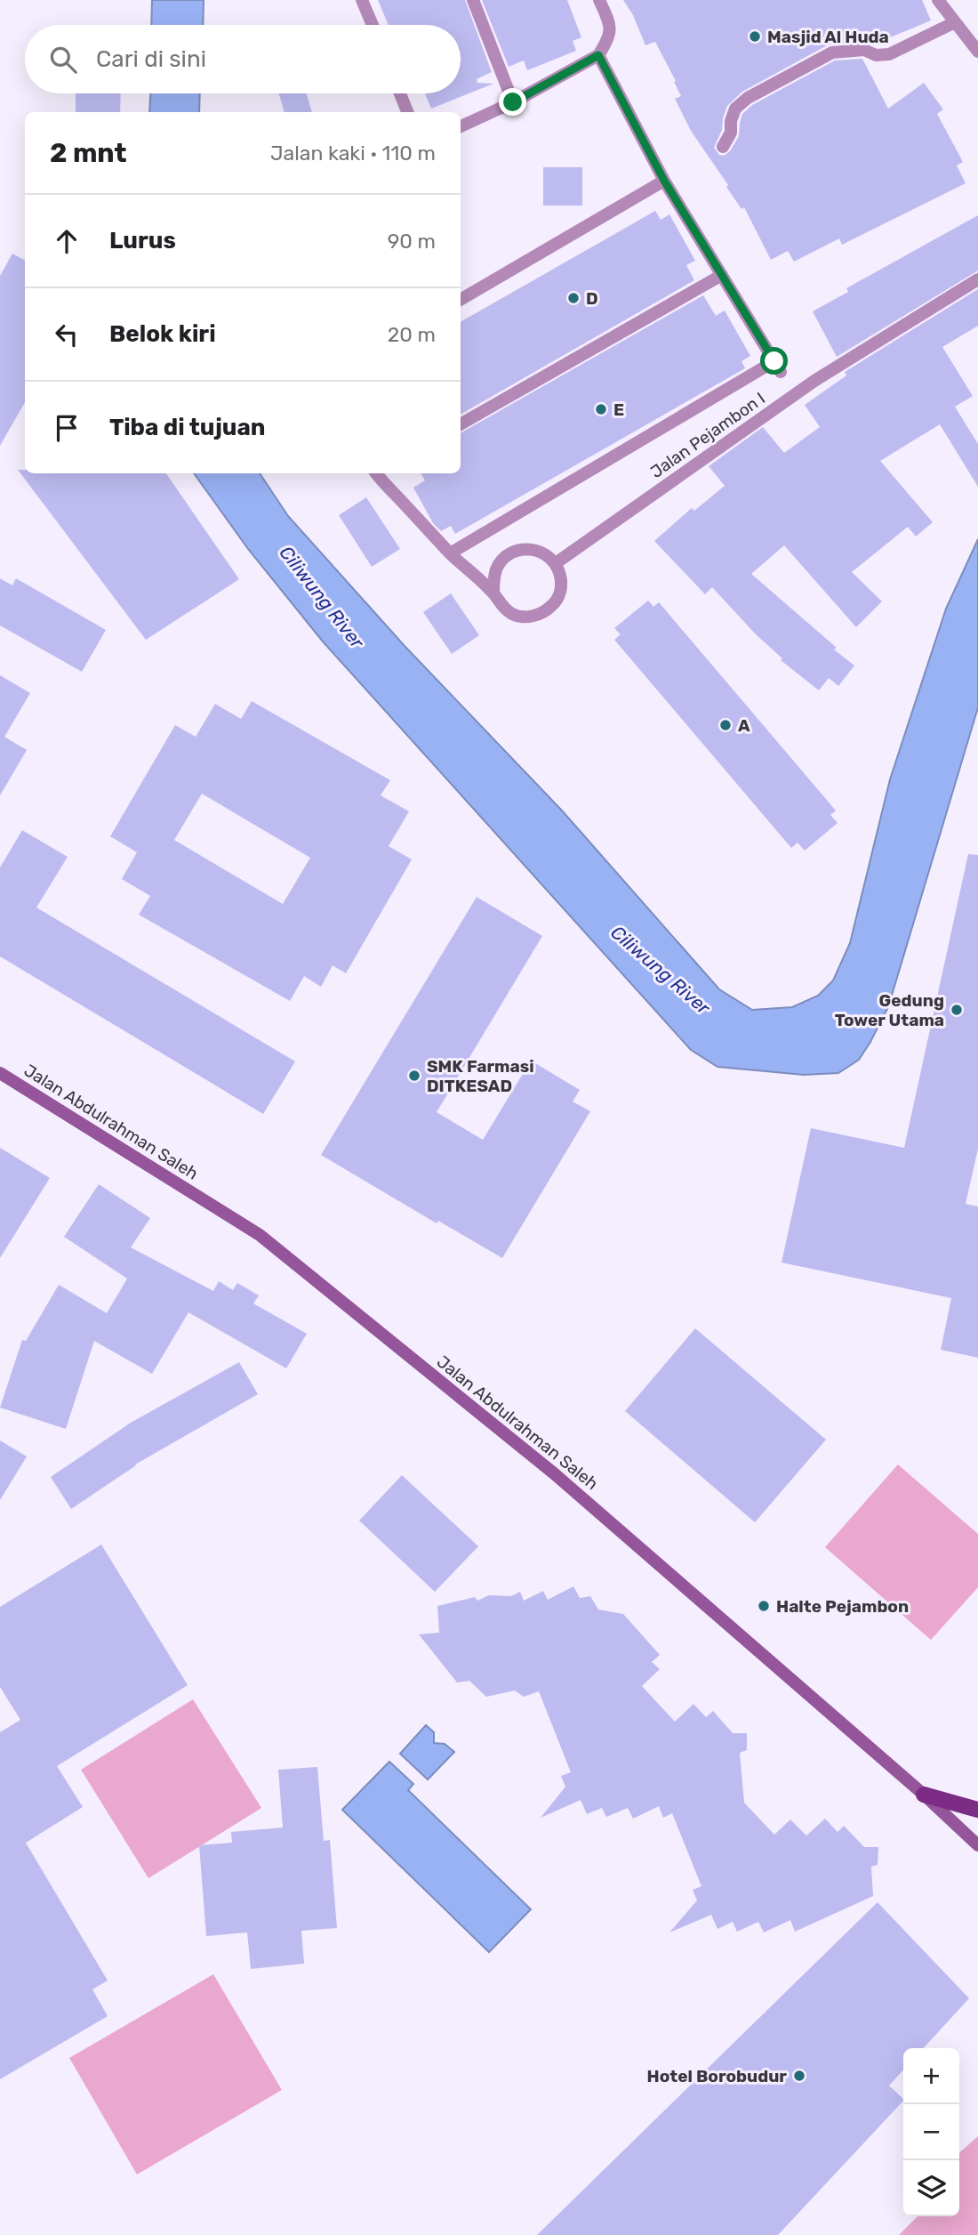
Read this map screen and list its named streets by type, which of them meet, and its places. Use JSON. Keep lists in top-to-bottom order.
{
  "streets": {
    "street": ["Jalan Pejambon I", "Jalan Abdulrahman Saleh"]
  },
  "water": ["Ciliwung River"],
  "places": [
    "Masjid Al Huda",
    "D",
    "E",
    "A",
    "Gedung Tower Utama",
    "SMK Farmasi DITKESAD",
    "Halte Pejambon",
    "Hotel Borobudur"
  ],
  "page": {
    "search": "Cari di sini",
    "heading": ["2 mnt", "Jalan kaki · 110 m"],
    "list": [
      ["Lurus", "90 m"],
      ["Belok kiri", "20 m"],
      "Tiba di tujuan"
    ],
    "map_buttons": ["+", "−"]
  }
}
